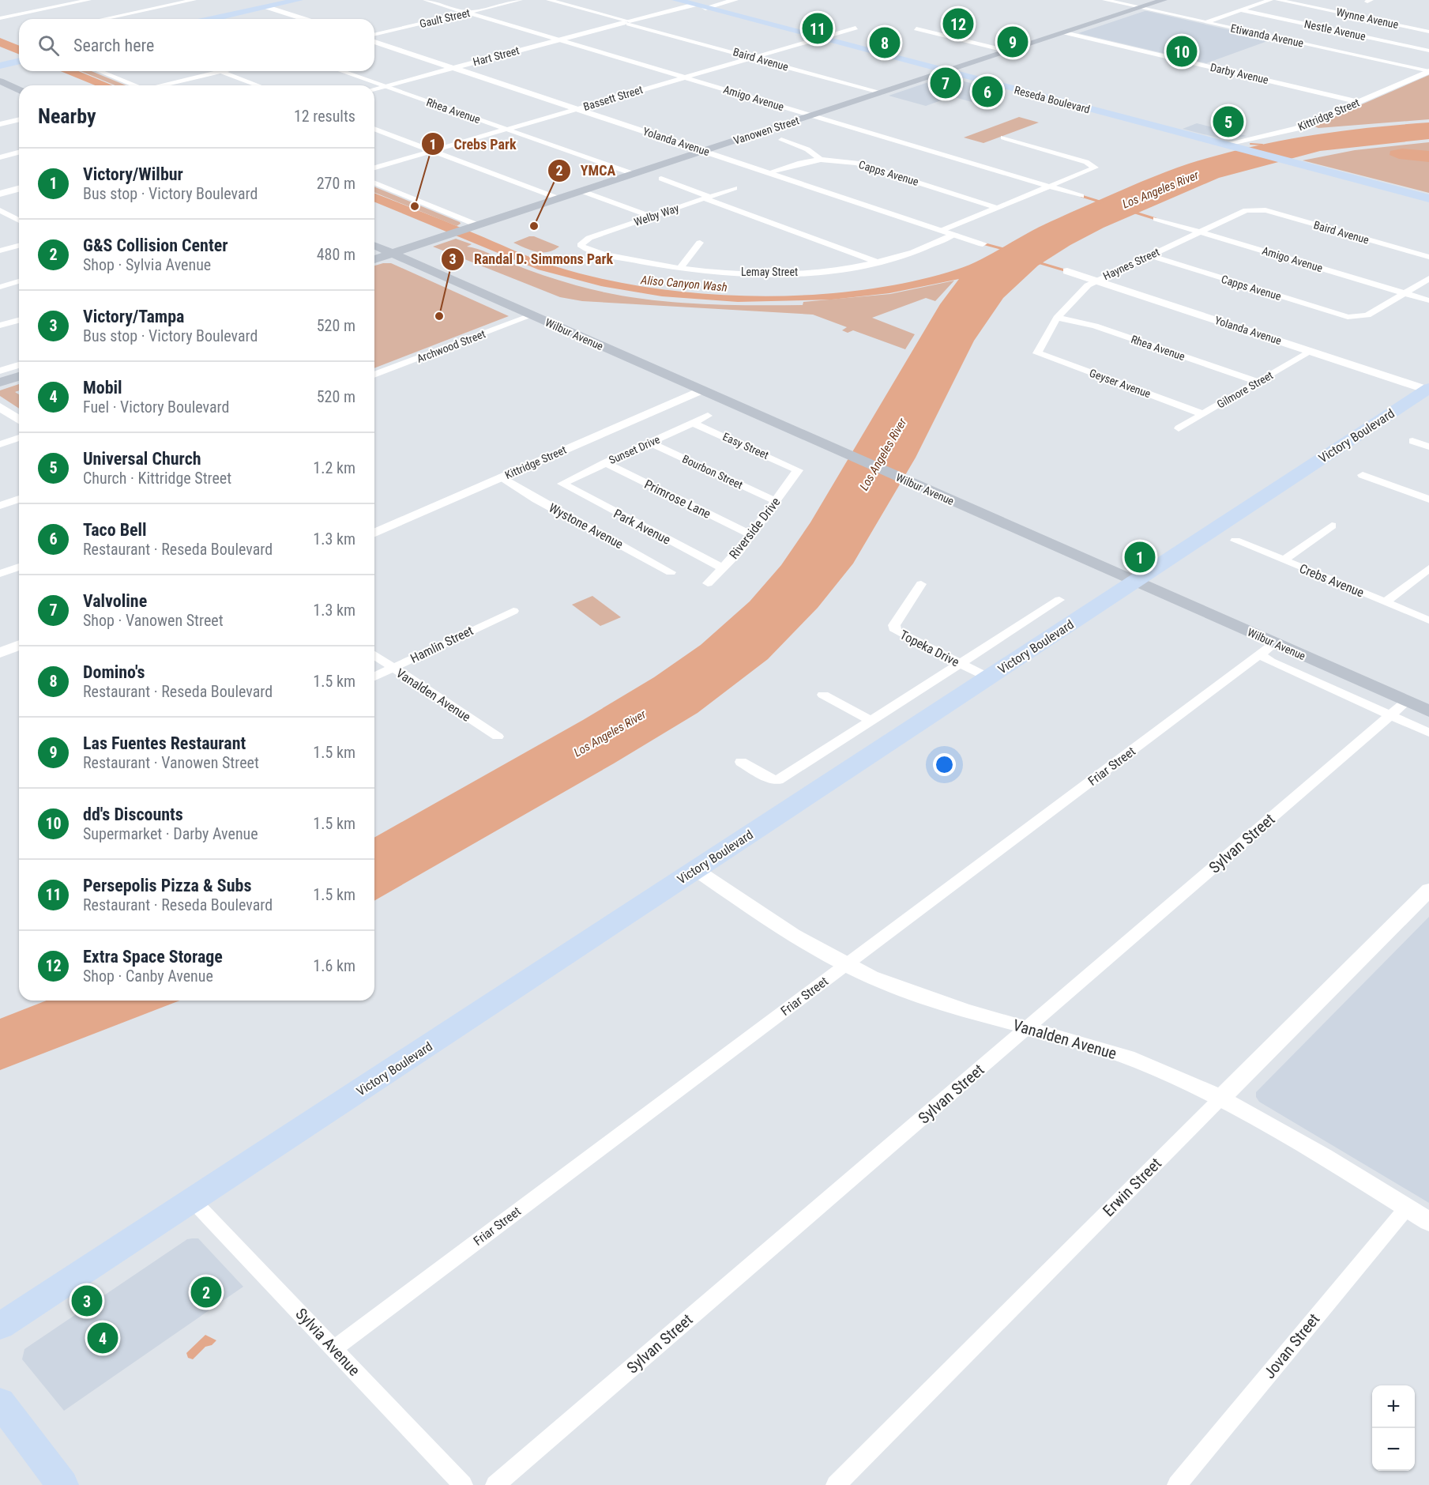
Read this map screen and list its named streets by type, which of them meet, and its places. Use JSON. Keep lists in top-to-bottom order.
{
  "streets": {
    "main road": [
      "Reseda Boulevard",
      "Vanowen Street",
      "Wilbur Avenue",
      "Victory Boulevard"
    ],
    "street": [
      "Gault Street",
      "Wynne Avenue",
      "Nestle Avenue",
      "Etiwanda Avenue",
      "Hart Street",
      "Baird Avenue",
      "Darby Avenue",
      "Bassett Street",
      "Amigo Avenue",
      "Rhea Avenue",
      "Kittridge Street",
      "Yolanda Avenue",
      "Capps Avenue",
      "Welby Way",
      "Haynes Street",
      "Lemay Street",
      "Archwood Street",
      "Geyser Avenue",
      "Gilmore Street",
      "Easy Street",
      "Sunset Drive",
      "Bourbon Street",
      "Primrose Lane",
      "Wystone Avenue",
      "Park Avenue",
      "Riverside Drive",
      "Crebs Avenue",
      "Hamlin Street",
      "Topeka Drive",
      "Vanalden Avenue",
      "Friar Street",
      "Sylvan Street",
      "Erwin Street",
      "Sylvia Avenue",
      "Jovan Street"
    ]
  },
  "crossings": [
    ["Gault Street", "Amigo Avenue"],
    ["Etiwanda Avenue", "Kittridge Street"],
    ["Etiwanda Avenue", "Vanowen Street"],
    ["Hart Street", "Baird Avenue"],
    ["Hart Street", "Amigo Avenue"],
    ["Hart Street", "Reseda Boulevard"],
    ["Hart Street", "Rhea Avenue"],
    ["Hart Street", "Yolanda Avenue"],
    ["Baird Avenue", "Bassett Street"],
    ["Baird Avenue", "Vanowen Street"],
    ["Baird Avenue", "Haynes Street"],
    ["Darby Avenue", "Kittridge Street"],
    ["Darby Avenue", "Vanowen Street"],
    ["Bassett Street", "Amigo Avenue"],
    ["Bassett Street", "Reseda Boulevard"],
    ["Bassett Street", "Rhea Avenue"],
    ["Bassett Street", "Yolanda Avenue"],
    ["Amigo Avenue", "Vanowen Street"],
    ["Amigo Avenue", "Capps Avenue"],
    ["Amigo Avenue", "Haynes Street"],
    ["Reseda Boulevard", "Kittridge Street"],
    ["Reseda Boulevard", "Vanowen Street"],
    ["Rhea Avenue", "Vanowen Street"],
    ["Rhea Avenue", "Haynes Street"],
    ["Rhea Avenue", "Gilmore Street"],
    ["Kittridge Street", "Wilbur Avenue"],
    ["Kittridge Street", "Wystone Avenue"],
    ["Vanowen Street", "Yolanda Avenue"],
    ["Vanowen Street", "Wilbur Avenue"],
    ["Yolanda Avenue", "Haynes Street"],
    ["Yolanda Avenue", "Lemay Street"],
    ["Yolanda Avenue", "Gilmore Street"],
    ["Yolanda Avenue", "Victory Boulevard"],
    ["Capps Avenue", "Haynes Street"],
    ["Welby Way", "Lemay Street"],
    ["Haynes Street", "Geyser Avenue"],
    ["Wilbur Avenue", "Archwood Street"],
    ["Wilbur Avenue", "Victory Boulevard"],
    ["Wilbur Avenue", "Friar Street"],
    ["Wilbur Avenue", "Sylvan Street"],
    ["Geyser Avenue", "Gilmore Street"],
    ["Victory Boulevard", "Topeka Drive"],
    ["Victory Boulevard", "Vanalden Avenue"],
    ["Victory Boulevard", "Sylvia Avenue"],
    ["Easy Street", "Sunset Drive"],
    ["Easy Street", "Riverside Drive"],
    ["Sunset Drive", "Bourbon Street"],
    ["Sunset Drive", "Primrose Lane"],
    ["Sunset Drive", "Park Avenue"],
    ["Bourbon Street", "Riverside Drive"],
    ["Primrose Lane", "Riverside Drive"],
    ["Park Avenue", "Riverside Drive"],
    ["Hamlin Street", "Vanalden Avenue"],
    ["Vanalden Avenue", "Friar Street"],
    ["Vanalden Avenue", "Sylvan Street"],
    ["Vanalden Avenue", "Erwin Street"],
    ["Vanalden Avenue", "Jovan Street"],
    ["Friar Street", "Sylvia Avenue"]
  ],
  "water": ["Los Angeles River", "Aliso Canyon Wash"],
  "places": ["Crebs Park", "YMCA", "Randal D. Simmons Park"],
  "page": {
    "pins": [
      "12",
      "11",
      "9",
      "8",
      "10",
      "7",
      "6",
      "5",
      "1",
      "2",
      "3",
      "4"
    ],
    "search": "Search here",
    "heading": ["Nearby", "12 results"],
    "list": [
      {
        "mark": "1",
        "name": "Victory/Wilbur",
        "note": "Bus stop · Victory Boulevard",
        "value": "270 m"
      },
      {
        "mark": "2",
        "name": "G&S Collision Center",
        "note": "Shop · Sylvia Avenue",
        "value": "480 m"
      },
      {
        "mark": "3",
        "name": "Victory/Tampa",
        "note": "Bus stop · Victory Boulevard",
        "value": "520 m"
      },
      {
        "mark": "4",
        "name": "Mobil",
        "note": "Fuel · Victory Boulevard",
        "value": "520 m"
      },
      {
        "mark": "5",
        "name": "Universal Church",
        "note": "Church · Kittridge Street",
        "value": "1.2 km"
      },
      {
        "mark": "6",
        "name": "Taco Bell",
        "note": "Restaurant · Reseda Boulevard",
        "value": "1.3 km"
      },
      {
        "mark": "7",
        "name": "Valvoline",
        "note": "Shop · Vanowen Street",
        "value": "1.3 km"
      },
      {
        "mark": "8",
        "name": "Domino's",
        "note": "Restaurant · Reseda Boulevard",
        "value": "1.5 km"
      },
      {
        "mark": "9",
        "name": "Las Fuentes Restaurant",
        "note": "Restaurant · Vanowen Street",
        "value": "1.5 km"
      },
      {
        "mark": "10",
        "name": "dd's Discounts",
        "note": "Supermarket · Darby Avenue",
        "value": "1.5 km"
      },
      {
        "mark": "11",
        "name": "Persepolis Pizza & Subs",
        "note": "Restaurant · Reseda Boulevard",
        "value": "1.5 km"
      },
      {
        "mark": "12",
        "name": "Extra Space Storage",
        "note": "Shop · Canby Avenue",
        "value": "1.6 km"
      }
    ],
    "map_buttons": ["+", "−"]
  }
}
